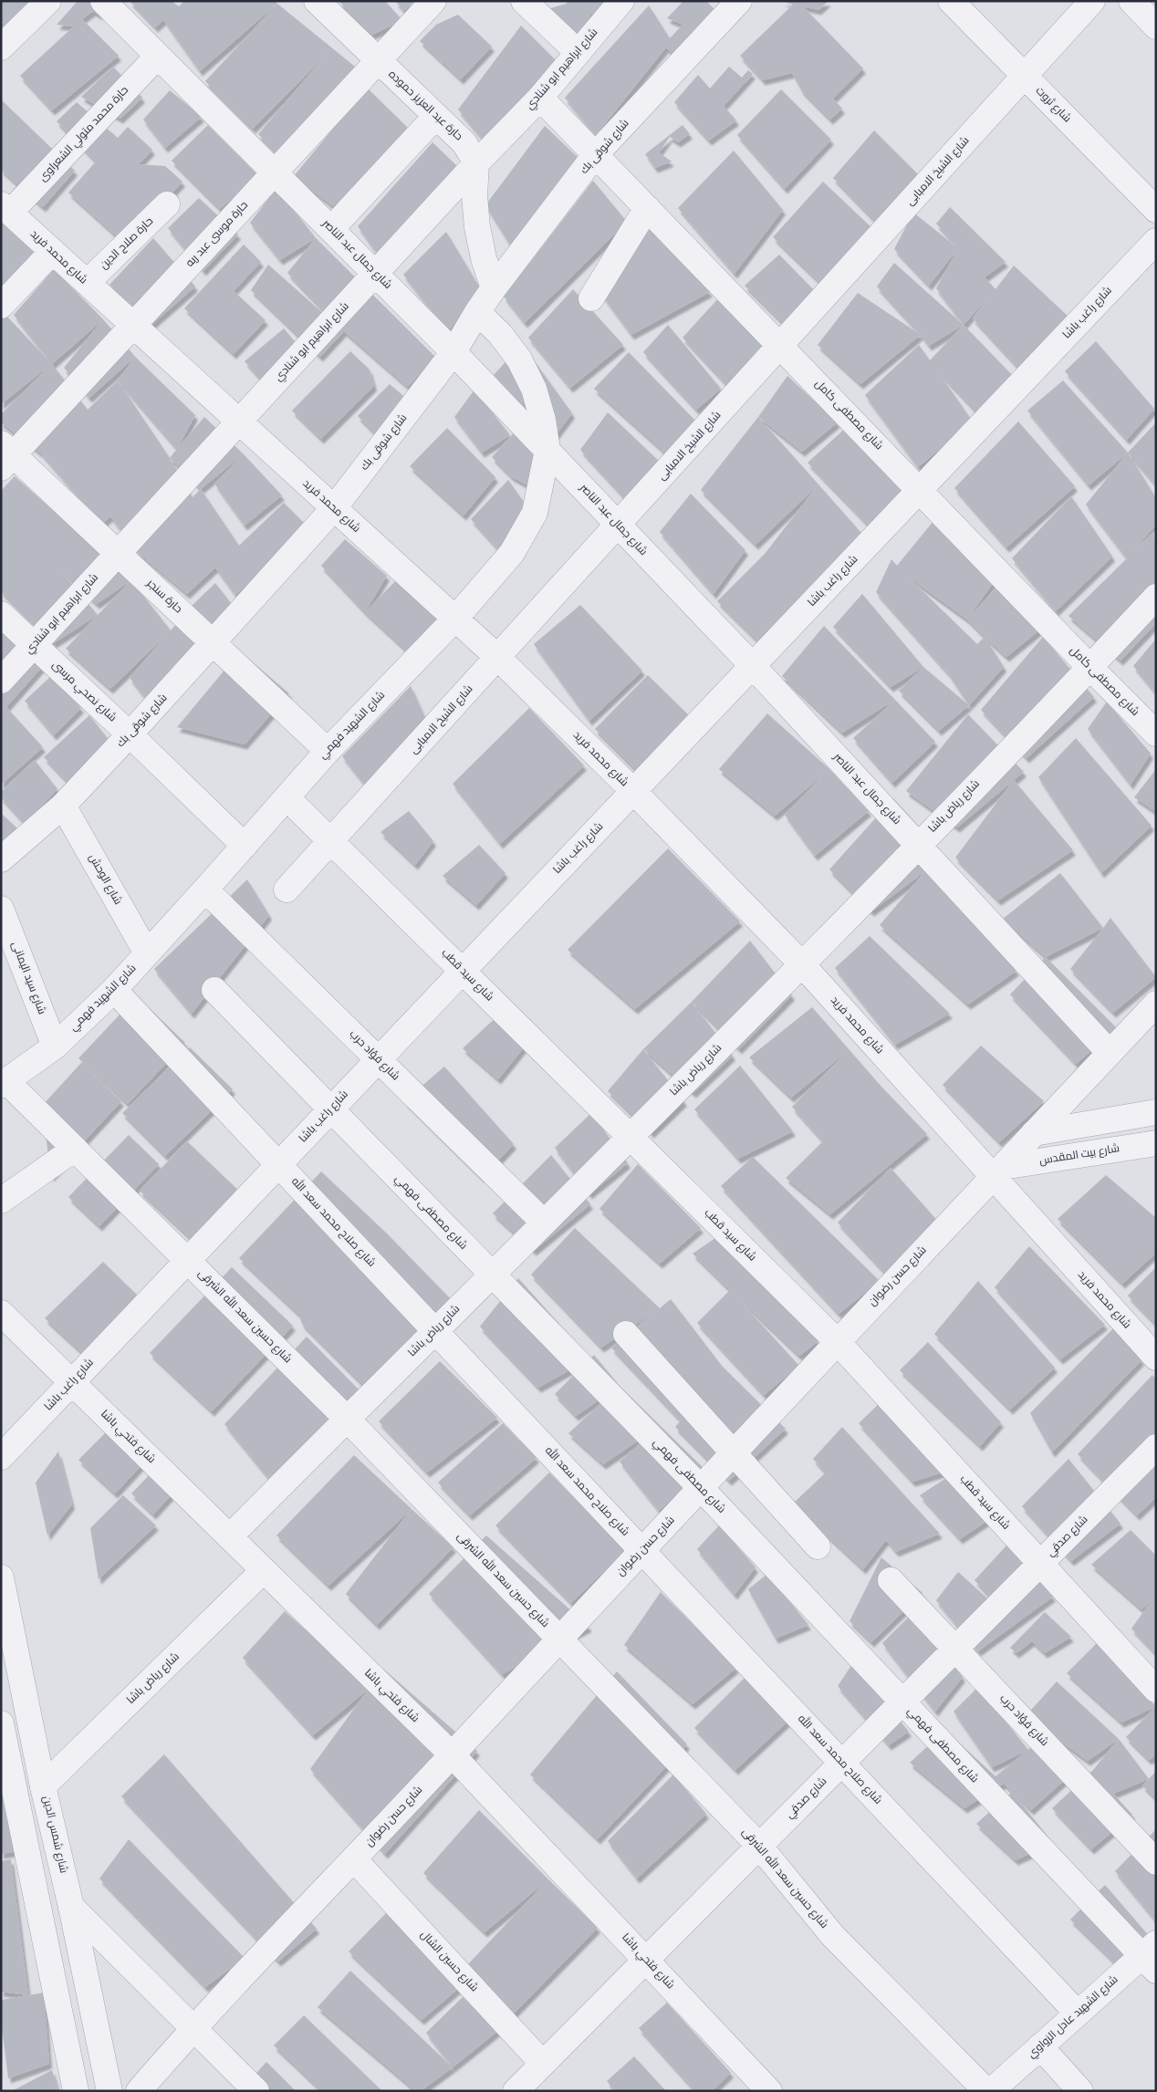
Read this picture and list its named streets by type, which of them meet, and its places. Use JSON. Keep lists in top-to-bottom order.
{
  "streets": {
    "street": [
      "شارع ابراهيم ابو شنادي",
      "شارع ثروت",
      "حارة عبد العزيز حموده",
      "حارة محمد متولي الشعراوى",
      "شارع شوقى بك",
      "شارع الشيخ الامبابى",
      "حارة موسى عبد ربه",
      "حارة صلاح الدين",
      "شارع جمال عبد الناصر",
      "شارع محمد فريد",
      "شارع راغب باشا",
      "شارع مصطفى كامل",
      "حارة سنجر",
      "شارع نصحي مرسى",
      "شارع الشهيد فهمي",
      "شارع رياض باشا",
      "شارع الوحش",
      "شارع سيد قطب",
      "شارع سيد اليمانى",
      "شارع فؤاد حرب",
      "شارع بيت المقدس",
      "شارع مصطفى فهمي",
      "شارع صلاح محمد سعد الله",
      "شارع حسن رضوان",
      "شارع حسين سعد الله الشرقى",
      "شارع فتحي باشا",
      "شارع صدقي",
      "شارع شمس الدين",
      "شارع حسين الشال",
      "شارع الشهيد عادل الزواوي"
    ]
  },
  "crossings": [
    ["شارع ابراهيم ابو شنادي", "حارة عبد العزيز حموده"],
    ["شارع ابراهيم ابو شنادي", "شارع جمال عبد الناصر"],
    ["شارع ابراهيم ابو شنادي", "شارع محمد فريد"],
    ["شارع ابراهيم ابو شنادي", "شارع مصطفى كامل"],
    ["شارع ابراهيم ابو شنادي", "حارة سنجر"],
    ["شارع ابراهيم ابو شنادي", "شارع نصحي مرسى"],
    ["شارع ثروت", "شارع الشيخ الامبابى"],
    ["حارة عبد العزيز حموده", "حارة موسى عبد ربه"],
    ["حارة محمد متولي الشعراوى", "شارع جمال عبد الناصر"],
    ["حارة محمد متولي الشعراوى", "شارع محمد فريد"],
    ["شارع شوقى بك", "شارع جمال عبد الناصر"],
    ["شارع شوقى بك", "شارع محمد فريد"],
    ["شارع شوقى بك", "شارع مصطفى كامل"],
    ["شارع شوقى بك", "حارة سنجر"],
    ["شارع شوقى بك", "شارع نصحي مرسى"],
    ["شارع شوقى بك", "شارع الشهيد فهمي"],
    ["شارع شوقى بك", "شارع الوحش"],
    ["شارع الشيخ الامبابى", "شارع جمال عبد الناصر"],
    ["شارع الشيخ الامبابى", "شارع محمد فريد"],
    ["شارع الشيخ الامبابى", "شارع مصطفى كامل"],
    ["شارع الشيخ الامبابى", "شارع سيد قطب"],
    ["حارة موسى عبد ربه", "شارع جمال عبد الناصر"],
    ["حارة موسى عبد ربه", "شارع محمد فريد"],
    ["حارة موسى عبد ربه", "حارة سنجر"],
    ["حارة صلاح الدين", "شارع محمد فريد"],
    ["شارع جمال عبد الناصر", "شارع راغب باشا"],
    ["شارع جمال عبد الناصر", "شارع الشهيد فهمي"],
    ["شارع جمال عبد الناصر", "شارع رياض باشا"],
    ["شارع جمال عبد الناصر", "شارع حسن رضوان"],
    ["شارع محمد فريد", "شارع راغب باشا"],
    ["شارع محمد فريد", "شارع الشهيد فهمي"],
    ["شارع محمد فريد", "شارع رياض باشا"],
    ["شارع محمد فريد", "شارع بيت المقدس"],
    ["شارع محمد فريد", "شارع حسن رضوان"],
    ["شارع راغب باشا", "شارع مصطفى كامل"],
    ["شارع راغب باشا", "شارع سيد قطب"],
    ["شارع راغب باشا", "شارع فؤاد حرب"],
    ["شارع راغب باشا", "شارع مصطفى فهمي"],
    ["شارع راغب باشا", "شارع صلاح محمد سعد الله"],
    ["شارع راغب باشا", "شارع حسين سعد الله الشرقى"],
    ["شارع راغب باشا", "شارع فتحي باشا"],
    ["شارع مصطفى كامل", "شارع رياض باشا"],
    ["حارة سنجر", "شارع الشهيد فهمي"],
    ["شارع نصحي مرسى", "شارع الشهيد فهمي"],
    ["شارع الشهيد فهمي", "شارع الوحش"],
    ["شارع الشهيد فهمي", "شارع سيد قطب"],
    ["شارع الشهيد فهمي", "شارع سيد اليمانى"],
    ["شارع الشهيد فهمي", "شارع فؤاد حرب"],
    ["شارع الشهيد فهمي", "شارع صلاح محمد سعد الله"],
    ["شارع الشهيد فهمي", "شارع حسين سعد الله الشرقى"],
    ["شارع رياض باشا", "شارع سيد قطب"],
    ["شارع رياض باشا", "شارع فؤاد حرب"],
    ["شارع رياض باشا", "شارع مصطفى فهمي"],
    ["شارع رياض باشا", "شارع صلاح محمد سعد الله"],
    ["شارع رياض باشا", "شارع حسين سعد الله الشرقى"],
    ["شارع رياض باشا", "شارع فتحي باشا"],
    ["شارع رياض باشا", "شارع شمس الدين"],
    ["شارع سيد قطب", "شارع حسن رضوان"],
    ["شارع سيد قطب", "شارع صدقي"],
    ["شارع فؤاد حرب", "شارع صدقي"],
    ["شارع بيت المقدس", "شارع حسن رضوان"],
    ["شارع مصطفى فهمي", "شارع حسن رضوان"],
    ["شارع مصطفى فهمي", "شارع صدقي"],
    ["شارع مصطفى فهمي", "شارع الشهيد عادل الزواوي"],
    ["شارع صلاح محمد سعد الله", "شارع حسن رضوان"],
    ["شارع صلاح محمد سعد الله", "شارع صدقي"],
    ["شارع صلاح محمد سعد الله", "شارع الشهيد عادل الزواوي"],
    ["شارع حسن رضوان", "شارع حسين سعد الله الشرقى"],
    ["شارع حسن رضوان", "شارع فتحي باشا"],
    ["شارع حسن رضوان", "شارع حسين الشال"],
    ["شارع حسين سعد الله الشرقى", "شارع صدقي"],
    ["شارع فتحي باشا", "شارع صدقي"],
    ["شارع صدقي", "شارع حسين الشال"]
  ]
}
